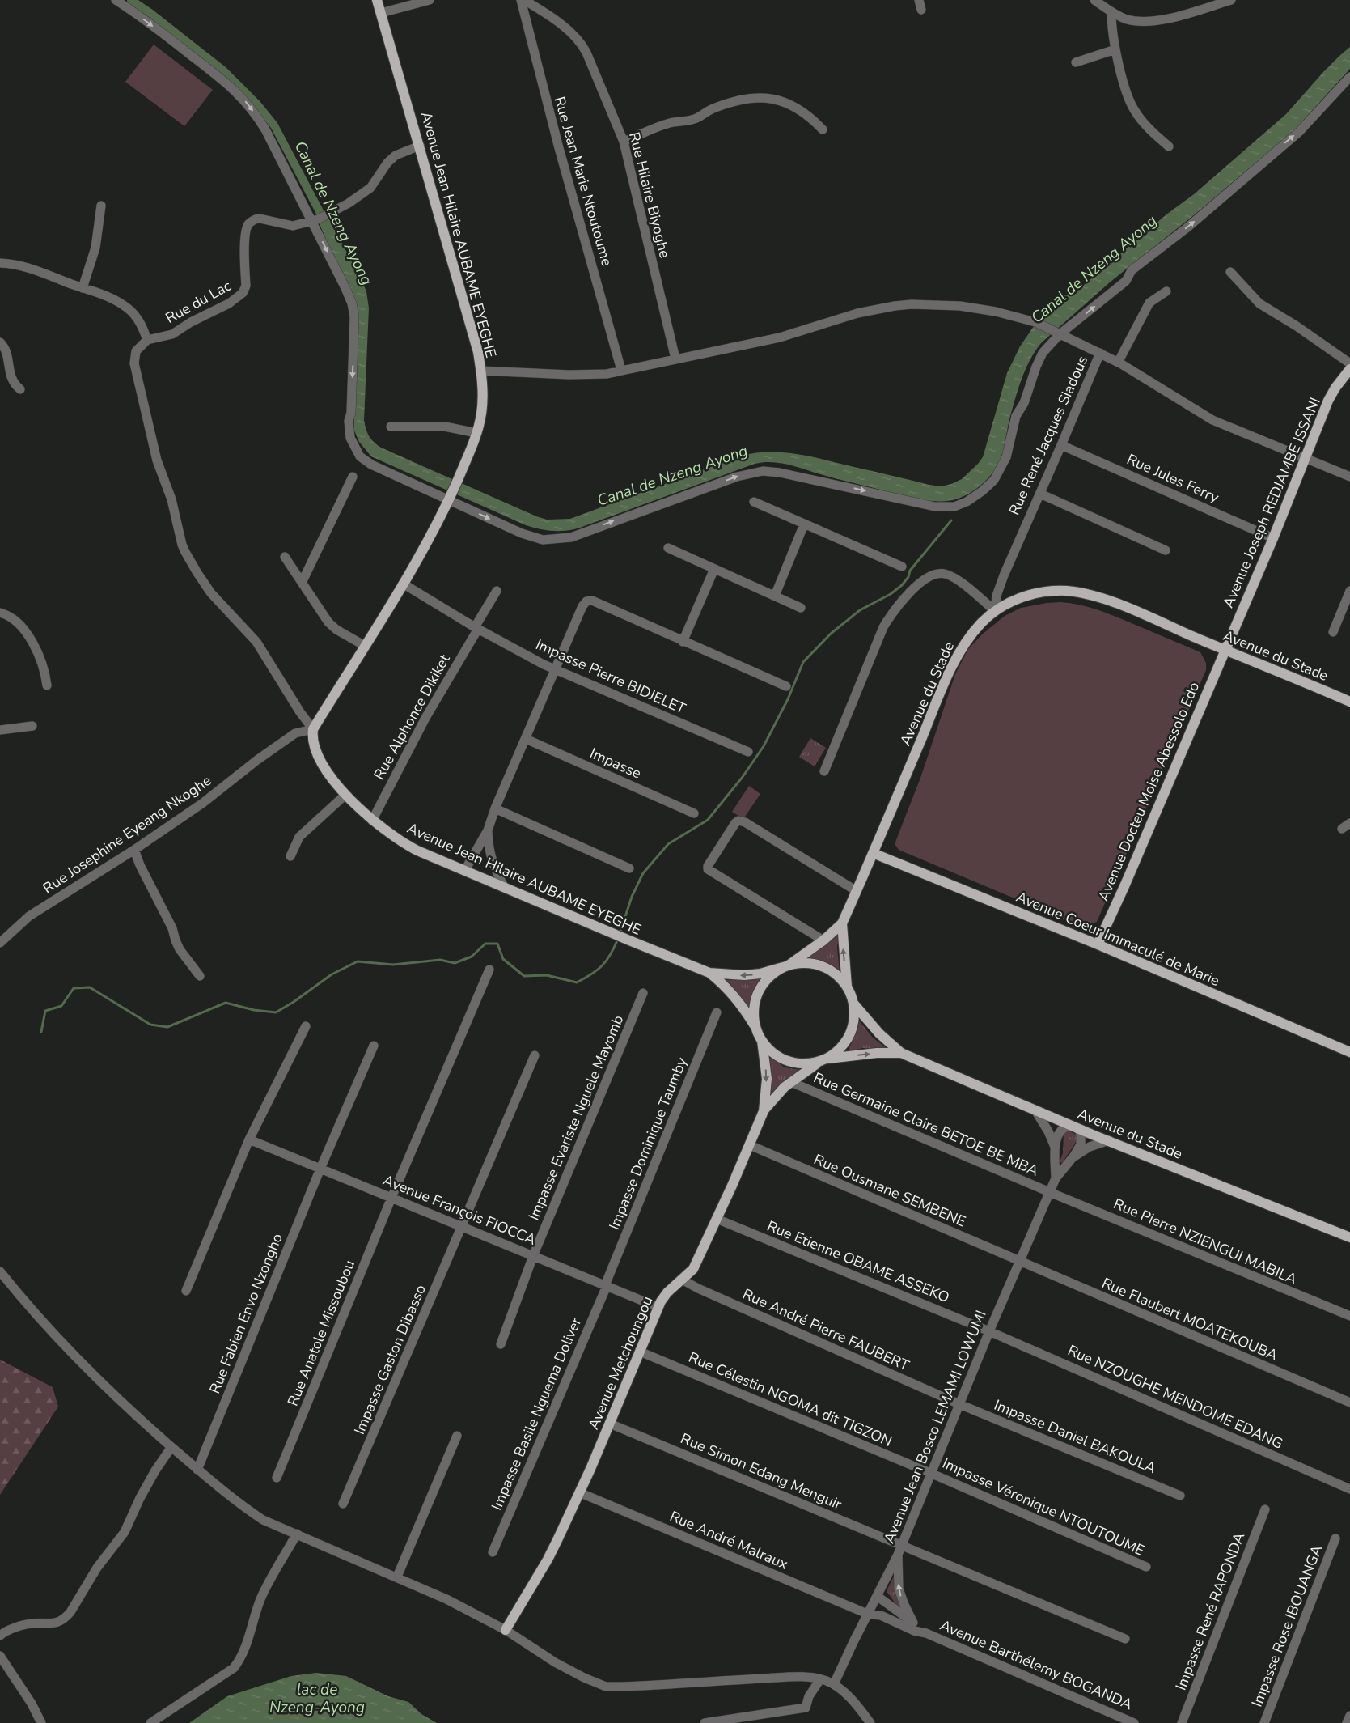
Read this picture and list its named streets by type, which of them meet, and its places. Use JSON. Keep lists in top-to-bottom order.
{
  "streets": {
    "main road": [
      "Avenue Jean Hilaire AUBAME EYEGHE",
      "Avenue Joseph REDJAMBE ISSANI",
      "Avenue du Stade",
      "Avenue Docteu Moise Abessolo Edo",
      "Avenue Coeur Immaculé de Marie",
      "Avenue Metchoungou"
    ],
    "street": [
      "Rue Jean Marie Ntoutoume",
      "Rue Hilaire Biyoghe",
      "Rue du Lac",
      "Rue René Jacques Siadous",
      "Rue Jules Ferry",
      "Impasse Pierre BIDJELET",
      "Rue Alphonce Dikiket",
      "Impasse",
      "Rue Josephine Eyeang Nkoghe",
      "Impasse Evariste Nguele Mayomb",
      "Rue Germaine Claire BETOE BE MBA",
      "Impasse Dominique Taumby",
      "Rue Ousmane SEMBENE",
      "Avenue François FIOCCA",
      "Rue Pierre NZIENGUI MABILA",
      "Rue Etienne OBAME ASSEKO",
      "Rue Fabien Envo Nzongho",
      "Rue Flaubert MOATEKOUBA",
      "Rue André Pierre FAUBERT",
      "Rue Anatole Missoubou",
      "Impasse Gaston Dibasso",
      "Rue NZOUGHE MENDOME EDANG",
      "Rue Célestin NGOMA dit TIGZON",
      "Impasse Basile Nguema Doliver",
      "Avenue Jean Bosco LEMAMI LOWUMI",
      "Impasse Daniel BAKOULA",
      "Rue Simon Edang Menguir",
      "Impasse Véronique NTOUTOUME",
      "Rue André Malraux",
      "Impasse René RAPONDA",
      "Impasse Rose IBOUANGA",
      "Avenue Barthélemy BOGANDA"
    ]
  },
  "crossings": [
    ["Avenue Jean Hilaire AUBAME EYEGHE", "Rue Alphonce Dikiket"],
    ["Avenue Jean Hilaire AUBAME EYEGHE", "Rue Josephine Eyeang Nkoghe"],
    ["Rue René Jacques Siadous", "Rue Jules Ferry"],
    ["Rue René Jacques Siadous", "Avenue Joseph REDJAMBE ISSANI"],
    ["Rue René Jacques Siadous", "Avenue du Stade"],
    ["Rue Jules Ferry", "Avenue Joseph REDJAMBE ISSANI"],
    ["Avenue Joseph REDJAMBE ISSANI", "Avenue du Stade"],
    ["Avenue Joseph REDJAMBE ISSANI", "Avenue Docteu Moise Abessolo Edo"],
    ["Avenue du Stade", "Avenue Docteu Moise Abessolo Edo"],
    ["Avenue du Stade", "Avenue Coeur Immaculé de Marie"],
    ["Impasse Pierre BIDJELET", "Rue Alphonce Dikiket"],
    ["Avenue Docteu Moise Abessolo Edo", "Avenue Coeur Immaculé de Marie"],
    ["Impasse Evariste Nguele Mayomb", "Avenue François FIOCCA"],
    ["Rue Germaine Claire BETOE BE MBA", "Rue Pierre NZIENGUI MABILA"],
    ["Rue Germaine Claire BETOE BE MBA", "Avenue Jean Bosco LEMAMI LOWUMI"],
    ["Impasse Dominique Taumby", "Avenue François FIOCCA"],
    ["Impasse Dominique Taumby", "Impasse Basile Nguema Doliver"],
    ["Rue Ousmane SEMBENE", "Rue Flaubert MOATEKOUBA"],
    ["Rue Ousmane SEMBENE", "Avenue Metchoungou"],
    ["Rue Ousmane SEMBENE", "Avenue Jean Bosco LEMAMI LOWUMI"],
    ["Avenue François FIOCCA", "Rue Fabien Envo Nzongho"],
    ["Avenue François FIOCCA", "Rue Anatole Missoubou"],
    ["Avenue François FIOCCA", "Impasse Gaston Dibasso"],
    ["Avenue François FIOCCA", "Avenue Metchoungou"],
    ["Avenue François FIOCCA", "Impasse Basile Nguema Doliver"],
    ["Rue Pierre NZIENGUI MABILA", "Avenue Jean Bosco LEMAMI LOWUMI"],
    ["Rue Etienne OBAME ASSEKO", "Avenue Metchoungou"],
    ["Rue Etienne OBAME ASSEKO", "Rue NZOUGHE MENDOME EDANG"],
    ["Rue Etienne OBAME ASSEKO", "Avenue Jean Bosco LEMAMI LOWUMI"],
    ["Rue Flaubert MOATEKOUBA", "Avenue Jean Bosco LEMAMI LOWUMI"],
    ["Rue André Pierre FAUBERT", "Avenue Metchoungou"],
    ["Rue André Pierre FAUBERT", "Avenue Jean Bosco LEMAMI LOWUMI"],
    ["Rue André Pierre FAUBERT", "Impasse Daniel BAKOULA"],
    ["Avenue Metchoungou", "Rue Célestin NGOMA dit TIGZON"],
    ["Avenue Metchoungou", "Rue Simon Edang Menguir"],
    ["Avenue Metchoungou", "Rue André Malraux"],
    ["Rue NZOUGHE MENDOME EDANG", "Avenue Jean Bosco LEMAMI LOWUMI"],
    ["Rue Célestin NGOMA dit TIGZON", "Avenue Jean Bosco LEMAMI LOWUMI"],
    ["Rue Célestin NGOMA dit TIGZON", "Impasse Véronique NTOUTOUME"],
    ["Avenue Jean Bosco LEMAMI LOWUMI", "Impasse Daniel BAKOULA"],
    ["Avenue Jean Bosco LEMAMI LOWUMI", "Rue Simon Edang Menguir"],
    ["Avenue Jean Bosco LEMAMI LOWUMI", "Impasse Véronique NTOUTOUME"],
    ["Avenue Jean Bosco LEMAMI LOWUMI", "Rue André Malraux"]
  ],
  "water": ["Canal de Nzeng Ayong", "lac de Nzeng-Ayong"]
}
